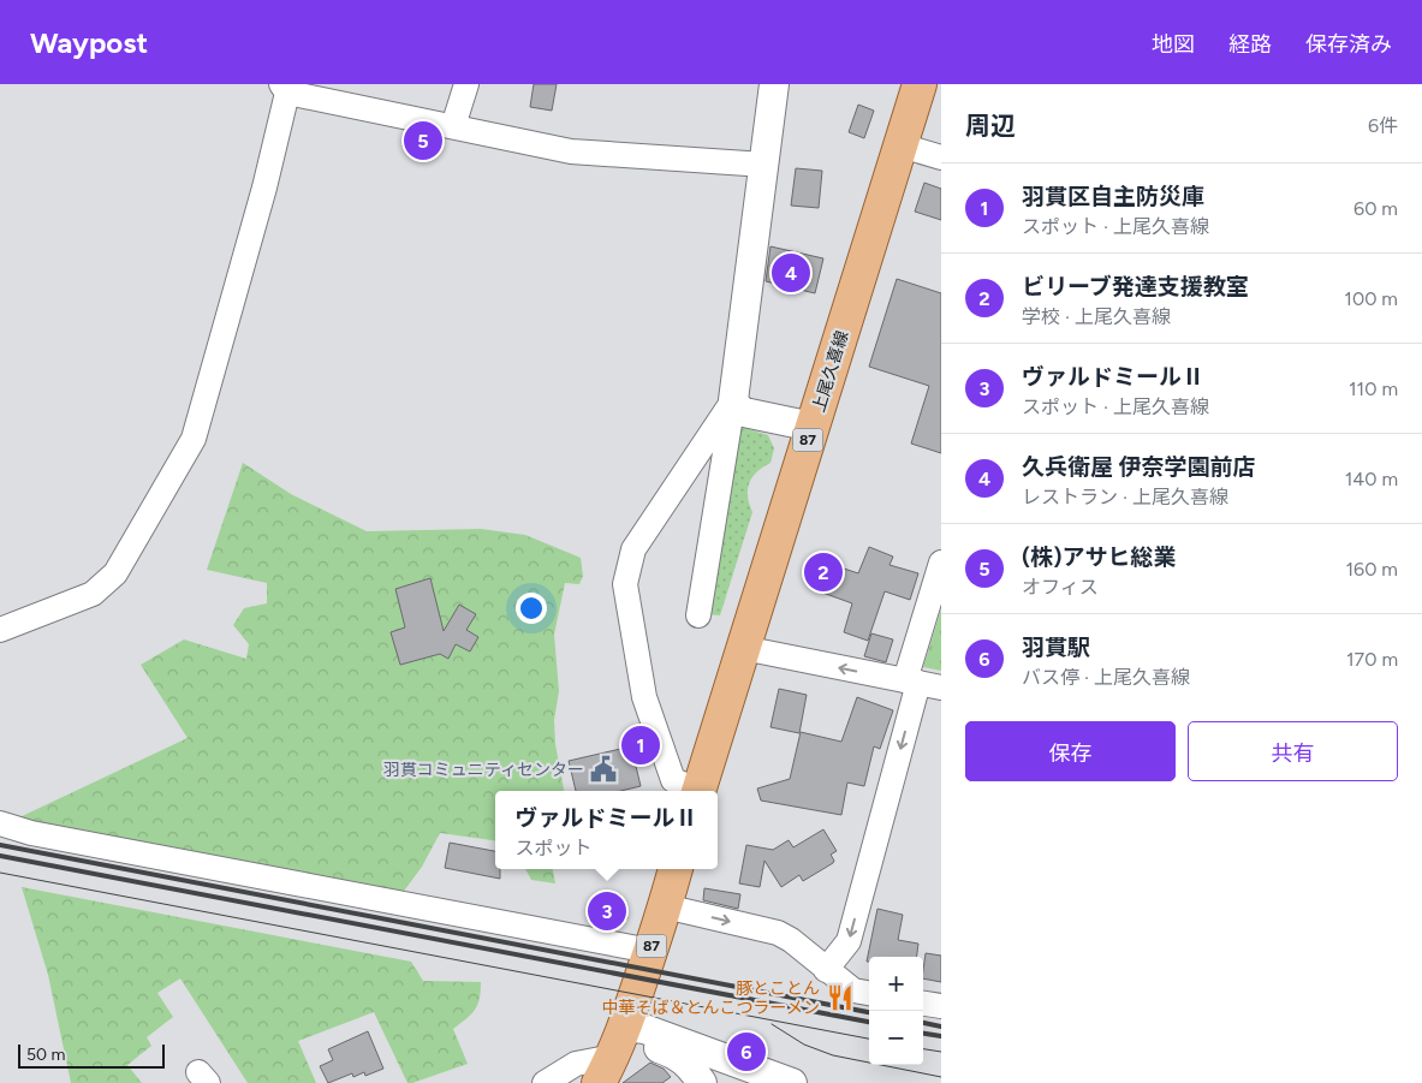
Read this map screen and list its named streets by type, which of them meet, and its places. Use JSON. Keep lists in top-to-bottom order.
{
  "streets": {
    "main road": ["上尾久喜線", "87"]
  },
  "places": {
    "public building": ["羽貫コミュニティセンター"],
    "restaurant": ["豚とことん 中華そば＆とんこつラーメン"]
  },
  "scale_bar": "50 m",
  "page": {
    "header": "Waypost",
    "nav": ["地図", "経路", "保存済み"],
    "heading": ["周辺", "6件"],
    "pins": [
      "5",
      "4",
      "2",
      "1",
      "3",
      "6"
    ],
    "list": [
      {
        "mark": "1",
        "name": "羽貫区自主防災庫",
        "note": "スポット · 上尾久喜線",
        "value": "60 m"
      },
      {
        "mark": "2",
        "name": "ビリーブ発達支援教室",
        "note": "学校 · 上尾久喜線",
        "value": "100 m"
      },
      {
        "mark": "3",
        "name": "ヴァルドミールⅡ",
        "note": "スポット · 上尾久喜線",
        "value": "110 m"
      },
      {
        "mark": "4",
        "name": "久兵衛屋 伊奈学園前店",
        "note": "レストラン · 上尾久喜線",
        "value": "140 m"
      },
      {
        "mark": "5",
        "name": "(株)アサヒ総業",
        "note": "オフィス",
        "value": "160 m"
      },
      {
        "mark": "6",
        "name": "羽貫駅",
        "note": "バス停 · 上尾久喜線",
        "value": "170 m"
      }
    ],
    "buttons": ["保存", "共有"],
    "popup": ["ヴァルドミールⅡ", "スポット"],
    "map_buttons": ["+", "−"],
    "scale": "50 m"
  }
}
